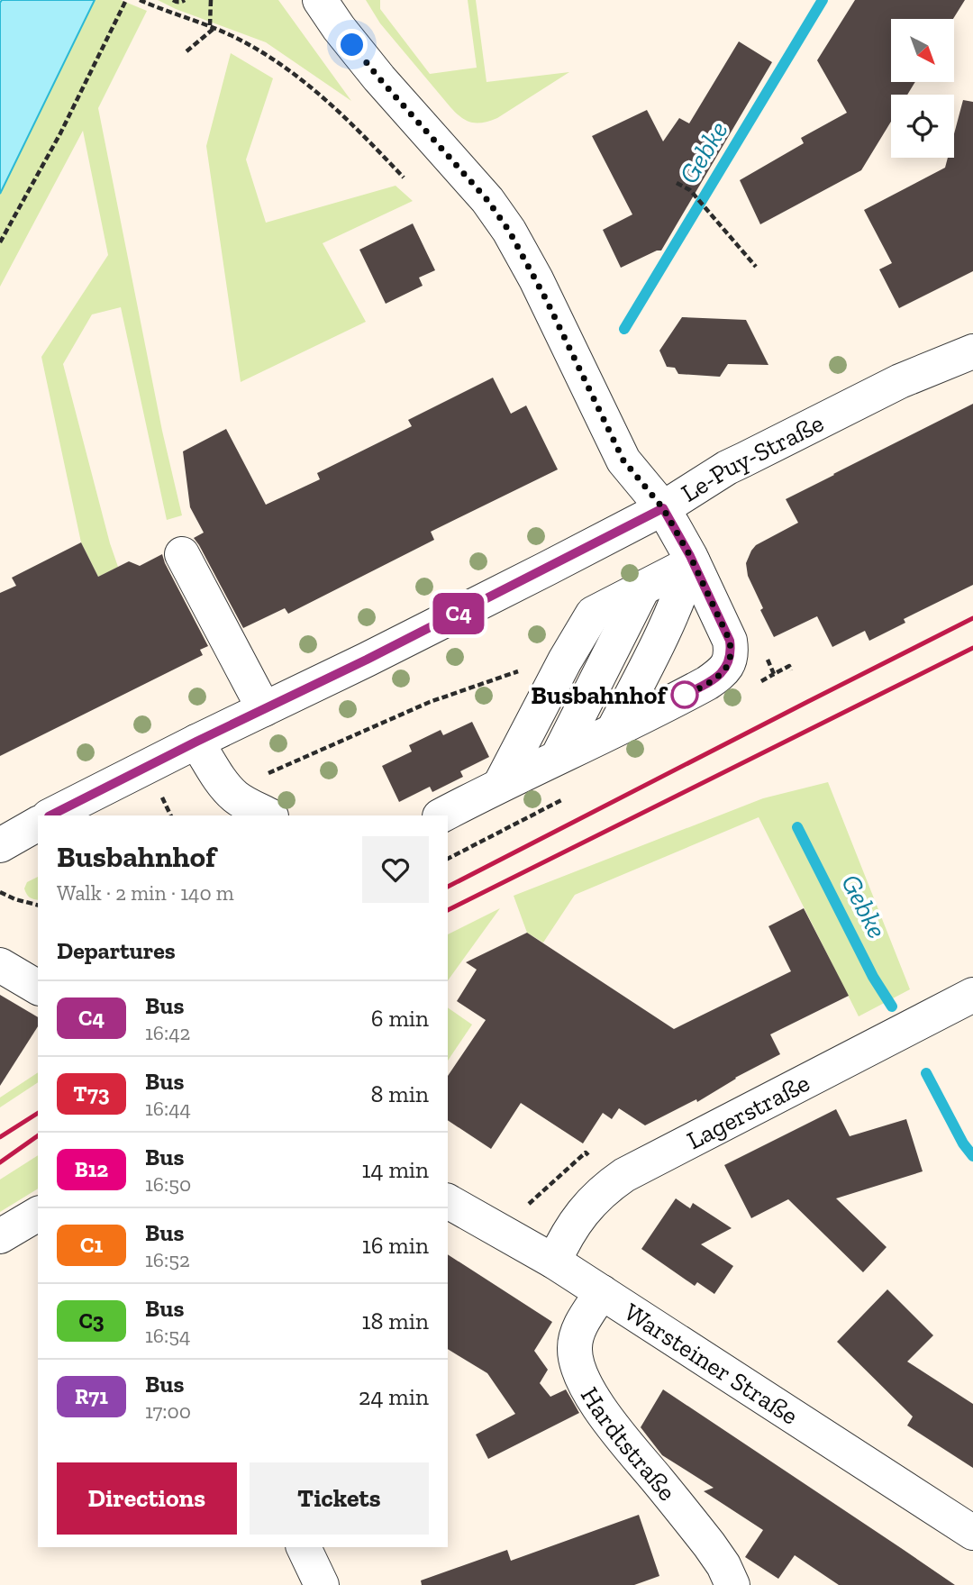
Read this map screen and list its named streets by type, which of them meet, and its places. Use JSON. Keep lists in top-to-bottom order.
{
  "streets": {
    "street": [
      "Le-Puy-Straße",
      "Lagerstraße",
      "Warsteiner Straße",
      "Hardtstraße"
    ]
  },
  "crossings": [
    ["Lagerstraße", "Warsteiner Straße"],
    ["Warsteiner Straße", "Hardtstraße"]
  ],
  "water": ["Gebke"],
  "places": ["Busbahnhof"],
  "lines": ["bus line C4"],
  "north": "bottom right",
  "page": {
    "on_map": "C4",
    "heading": [
      ["Busbahnhof", "Walk · 2 min · 140 m"],
      "Departures"
    ],
    "list": [
      {
        "mark": "C4",
        "name": "Bus",
        "note": "16:42",
        "value": "6 min"
      },
      {
        "mark": "T73",
        "name": "Bus",
        "note": "16:44",
        "value": "8 min"
      },
      {
        "mark": "B12",
        "name": "Bus",
        "note": "16:50",
        "value": "14 min"
      },
      {
        "mark": "C1",
        "name": "Bus",
        "note": "16:52",
        "value": "16 min"
      },
      {
        "mark": "C3",
        "name": "Bus",
        "note": "16:54",
        "value": "18 min"
      },
      {
        "mark": "R71",
        "name": "Bus",
        "note": "17:00",
        "value": "24 min"
      }
    ],
    "buttons": ["Directions", "Tickets"]
  }
}
